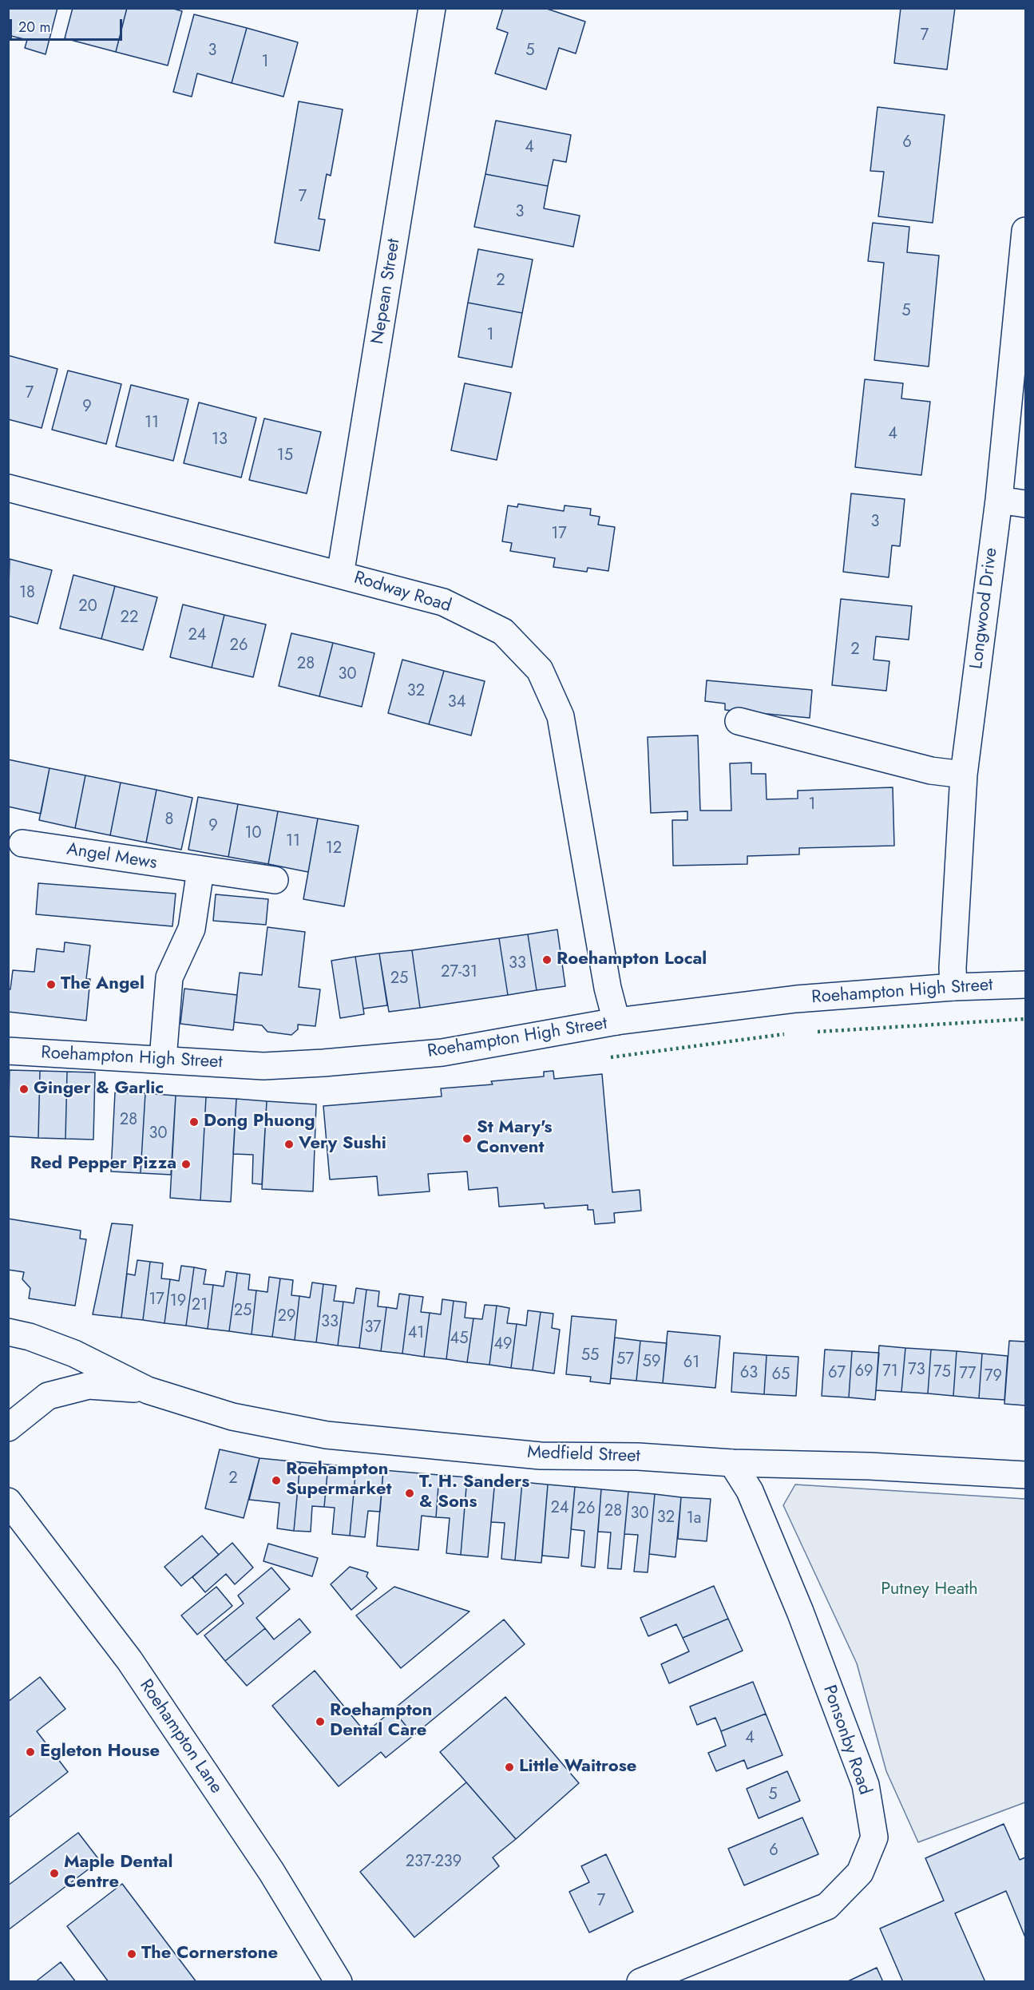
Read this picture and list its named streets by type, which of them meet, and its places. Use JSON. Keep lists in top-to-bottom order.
{
  "streets": {
    "main road": [
      "Nepean Street",
      "Rodway Road",
      "Longwood Drive",
      "Angel Mews",
      "Roehampton High Street",
      "Medfield Street",
      "Roehampton Lane",
      "Ponsonby Road"
    ]
  },
  "crossings": [
    ["Nepean Street", "Rodway Road"],
    ["Rodway Road", "Roehampton High Street"],
    ["Longwood Drive", "Roehampton High Street"],
    ["Medfield Street", "Ponsonby Road"]
  ],
  "parks": ["Putney Heath"],
  "places": [
    "Roehampton Local",
    "The Angel",
    "Ginger & Garlic",
    "Dong Phuong",
    "St Mary's Convent",
    "Very Sushi",
    "Red Pepper Pizza",
    "Roehampton Supermarket",
    "T. H. Sanders & Sons",
    "Roehampton Dental Care",
    "Egleton House",
    "Little Waitrose",
    "Maple Dental Centre",
    "The Cornerstone"
  ],
  "house_numbers": [
    "7",
    "3",
    "5",
    "1",
    "6",
    "4",
    "7",
    "3",
    "2",
    "5",
    "1",
    "7",
    "9",
    "11",
    "4",
    "13",
    "15",
    "3",
    "17",
    "18",
    "20",
    "22",
    "24",
    "26",
    "2",
    "28",
    "30",
    "32",
    "34",
    "1",
    "8",
    "9",
    "10",
    "11",
    "12",
    "33",
    "27-31",
    "25",
    "28",
    "30",
    "17",
    "19",
    "21",
    "25",
    "29",
    "33",
    "37",
    "41",
    "45",
    "49",
    "55",
    "57",
    "59",
    "61",
    "73",
    "69",
    "71",
    "75",
    "63",
    "67",
    "77",
    "65",
    "79",
    "2",
    "24",
    "26",
    "28",
    "30",
    "32",
    "1a",
    "4",
    "5",
    "6",
    "237-239",
    "7"
  ],
  "scale_bar": "20 m"
}
